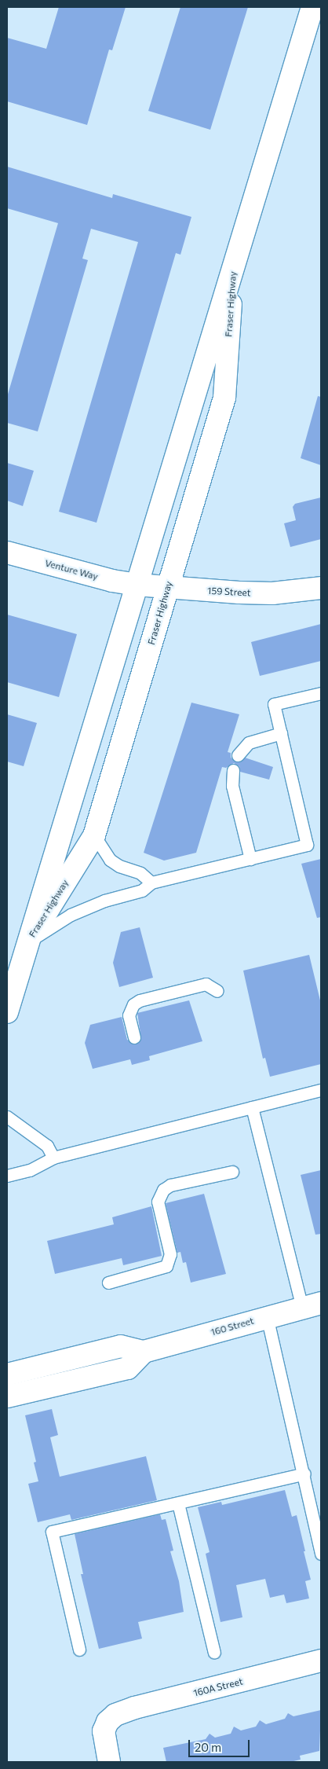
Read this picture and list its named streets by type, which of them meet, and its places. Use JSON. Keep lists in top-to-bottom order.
{
  "streets": {
    "main road": [
      "Fraser Highway",
      "Venture Way",
      "159 Street",
      "160 Street",
      "160A Street"
    ]
  },
  "crossings": [
    ["Fraser Highway", "Venture Way"],
    ["Fraser Highway", "159 Street"],
    ["Venture Way", "159 Street"]
  ],
  "scale_bar": "20 m"
}
